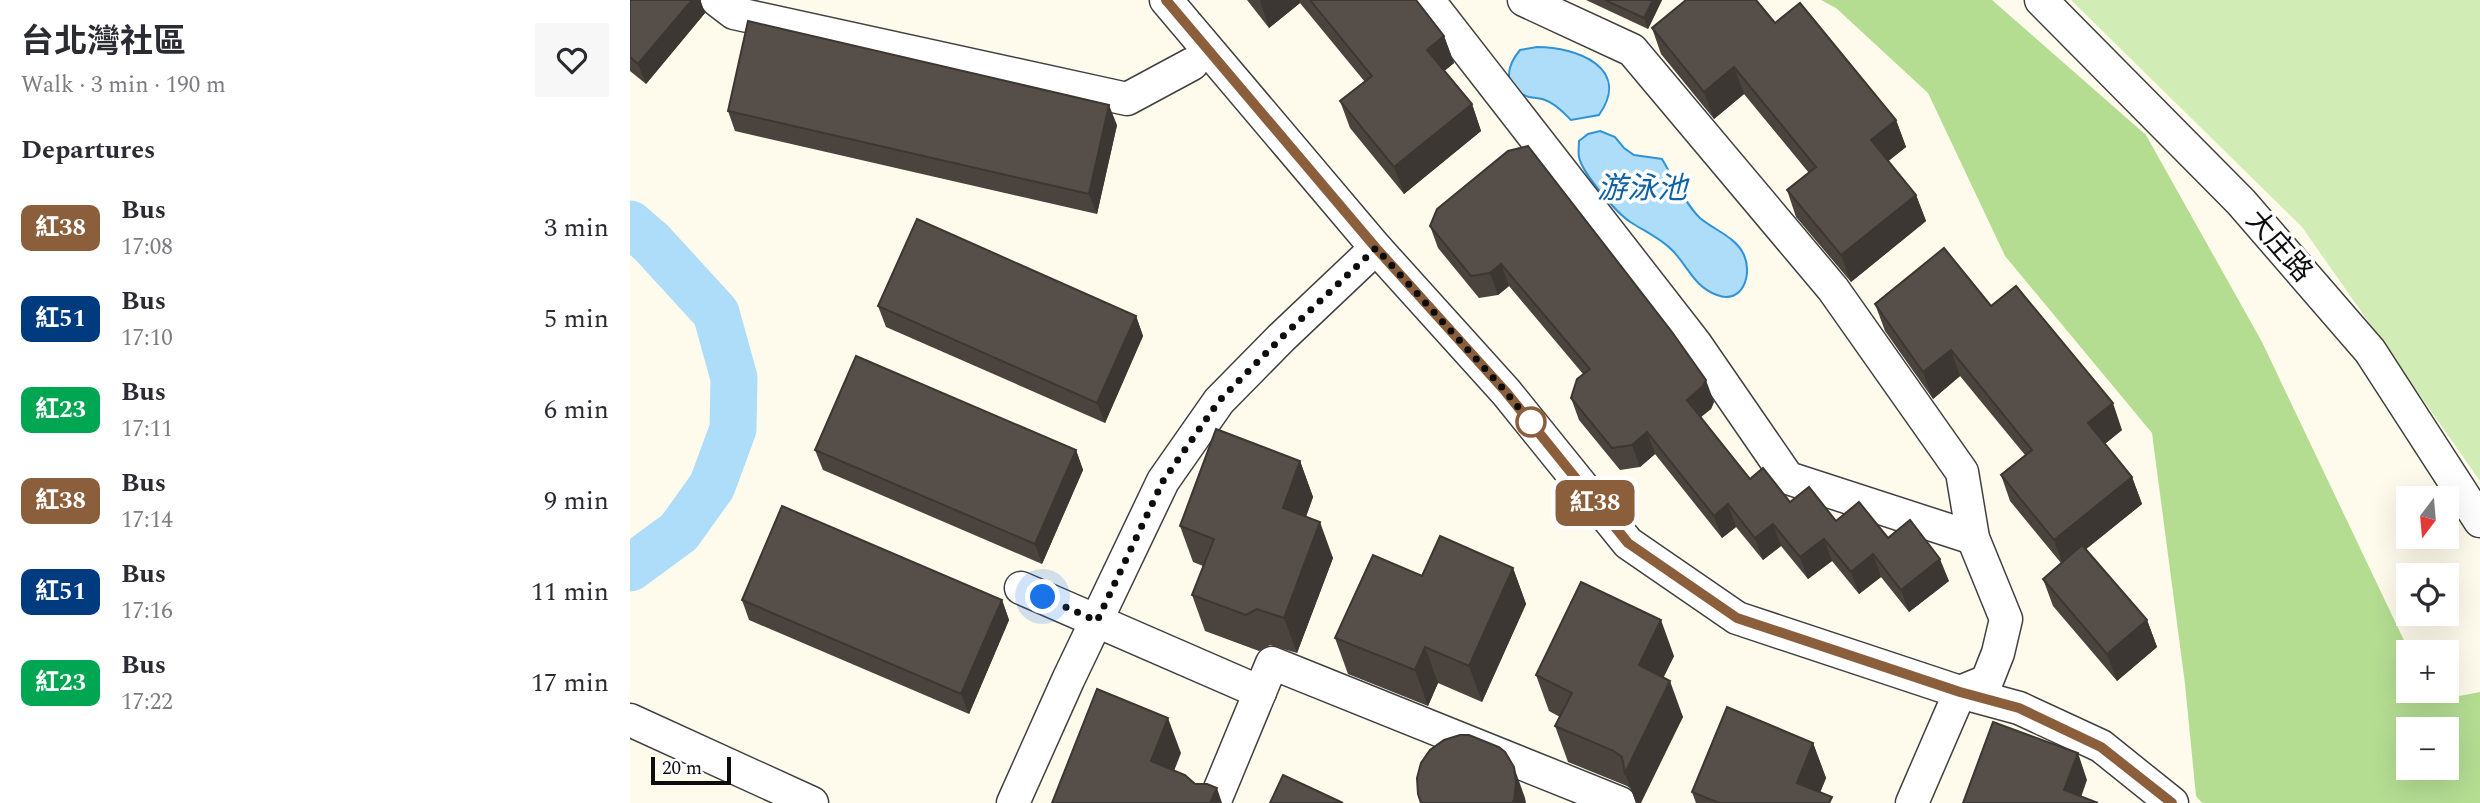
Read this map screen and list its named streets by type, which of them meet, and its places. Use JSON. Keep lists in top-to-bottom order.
{
  "streets": {
    "street": ["大庄路"]
  },
  "water": ["游泳池"],
  "lines": ["bus line 紅38"],
  "scale_bar": "20 m",
  "north": "bottom",
  "page": {
    "heading": [
      ["台北灣社區", "Walk · 3 min · 190 m"],
      "Departures"
    ],
    "on_map": "紅38",
    "list": [
      {
        "mark": "紅38",
        "name": "Bus",
        "note": "17:08",
        "value": "3 min"
      },
      {
        "mark": "紅51",
        "name": "Bus",
        "note": "17:10",
        "value": "5 min"
      },
      {
        "mark": "紅23",
        "name": "Bus",
        "note": "17:11",
        "value": "6 min"
      },
      {
        "mark": "紅38",
        "name": "Bus",
        "note": "17:14",
        "value": "9 min"
      },
      {
        "mark": "紅51",
        "name": "Bus",
        "note": "17:16",
        "value": "11 min"
      },
      {
        "mark": "紅23",
        "name": "Bus",
        "note": "17:22",
        "value": "17 min"
      }
    ],
    "map_buttons": ["+", "−"],
    "scale": "20 m"
  }
}
